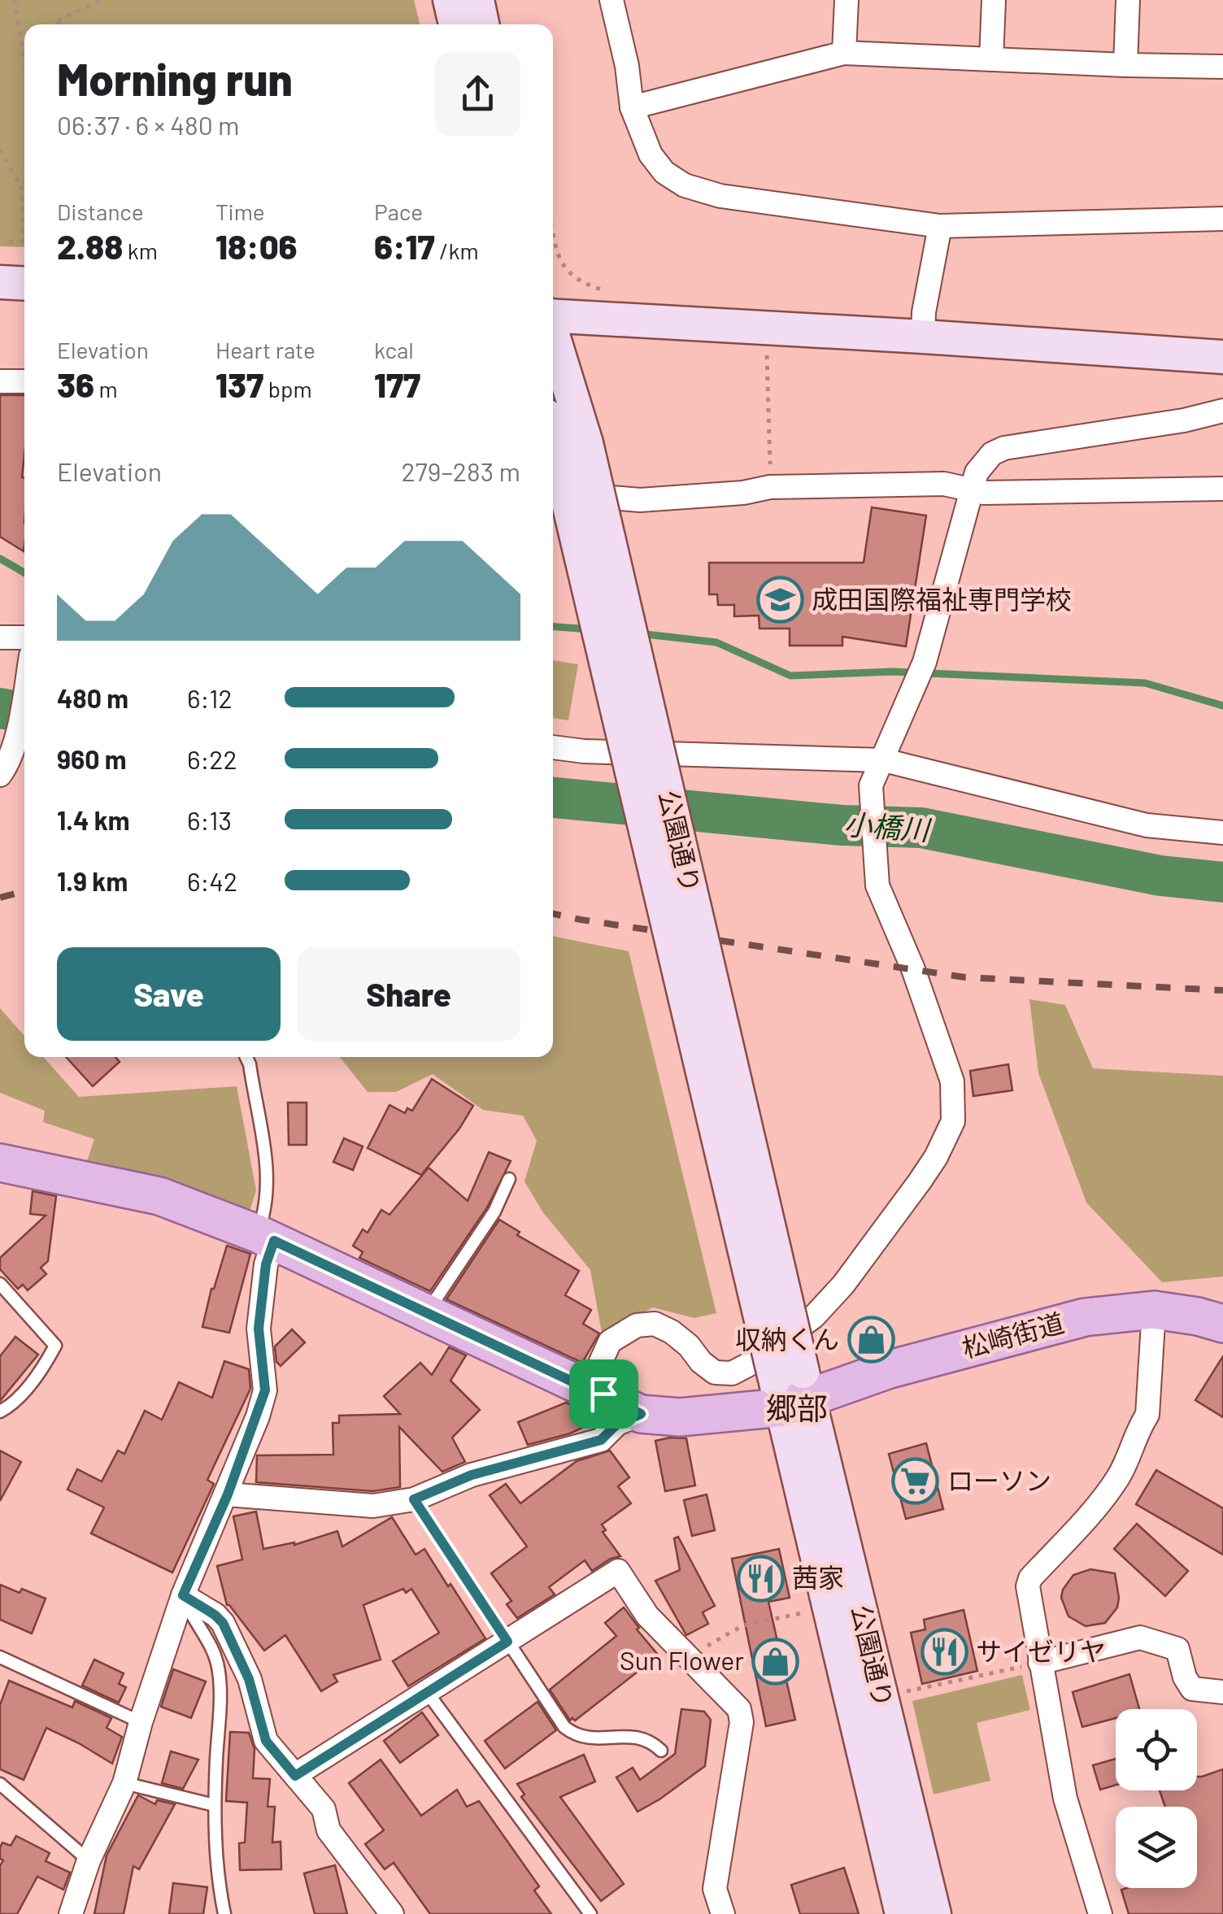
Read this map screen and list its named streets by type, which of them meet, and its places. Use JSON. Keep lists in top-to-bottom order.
{
  "streets": {
    "main road": ["松崎街道"],
    "street": ["公園通り"]
  },
  "crossings": [
    ["公園通り", "松崎街道"]
  ],
  "districts": ["郷部"],
  "water": ["小橋川"],
  "places": {
    "school or university": ["成田国際福祉専門学校"],
    "shop": ["収納くん", "Sun Flower"],
    "supermarket": ["ローソン"],
    "restaurant": ["茜家", "サイゼリヤ"]
  },
  "page": {
    "heading": ["Morning run", "06:37 · 6 × 480 m"],
    "stats": [
      ["Distance", "2.88 km"],
      ["Time", "18:06"],
      ["Pace", "6:17 /km"],
      ["Elevation", "36 m"],
      ["Heart rate", "137 bpm"],
      ["kcal", "177"]
    ],
    "chart": ["Elevation", "279–283 m"],
    "list": [
      {
        "name": "480 m",
        "note": "6:12"
      },
      {
        "name": "960 m",
        "note": "6:22"
      },
      {
        "name": "1.4 km",
        "note": "6:13"
      },
      {
        "name": "1.9 km",
        "note": "6:42"
      }
    ],
    "buttons": ["Save", "Share"]
  }
}
